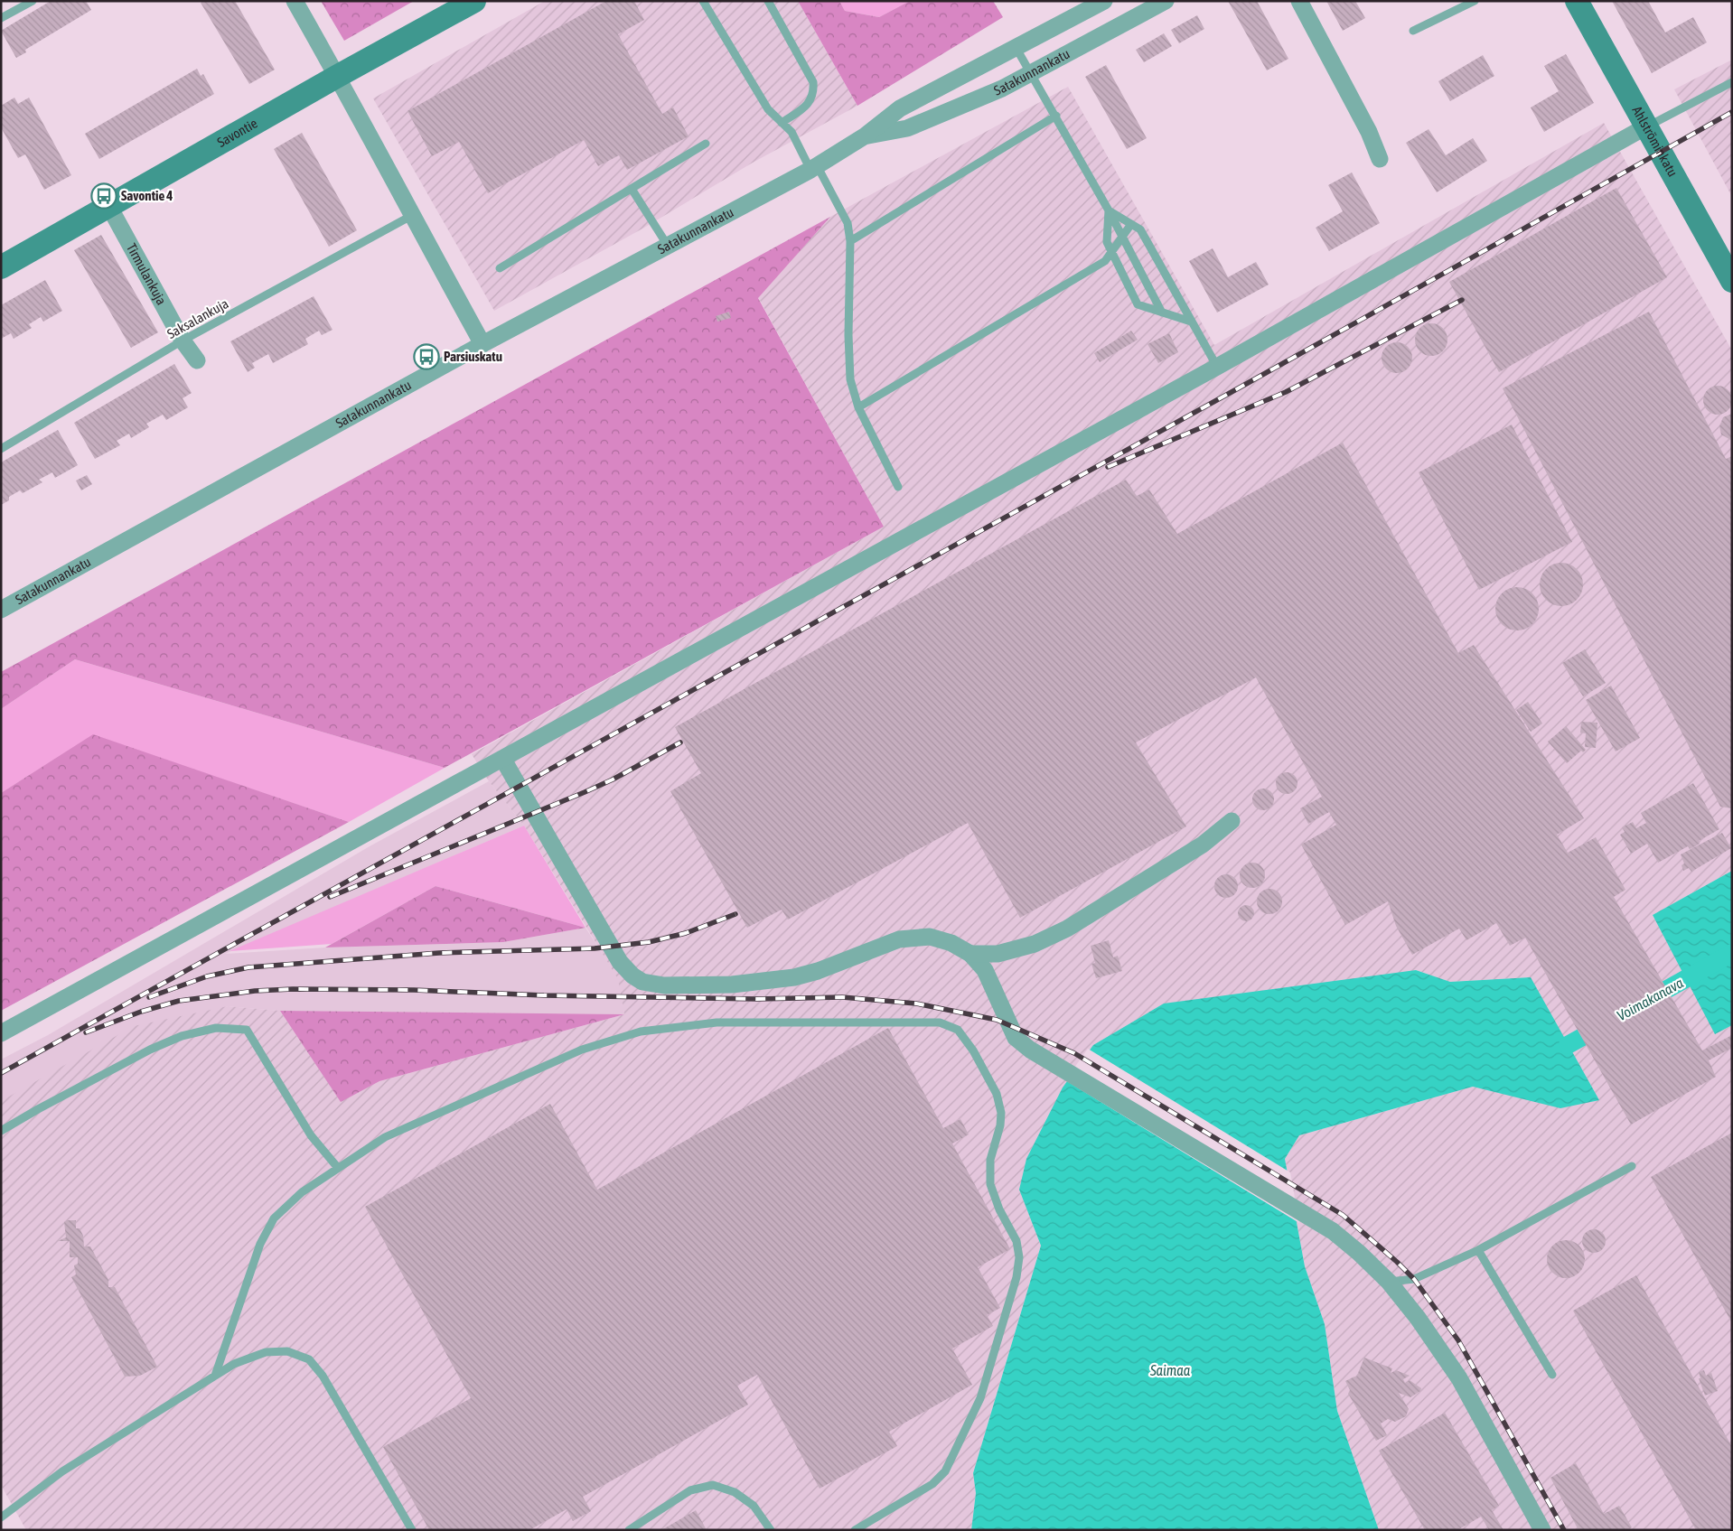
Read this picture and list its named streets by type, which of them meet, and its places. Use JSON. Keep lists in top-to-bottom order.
{
  "streets": {
    "street": [
      "Satakunnankatu",
      "Savontie",
      "Ahlströminkatu",
      "Tirmulankuja"
    ],
    "lane": ["Saksalankuja"]
  },
  "crossings": [
    ["Savontie", "Tirmulankuja"],
    ["Tirmulankuja", "Saksalankuja"]
  ],
  "water": ["Voimakanava", "Saimaa"],
  "places": {
    "bus stop": ["Savontie 4", "Parsiuskatu"]
  }
}
